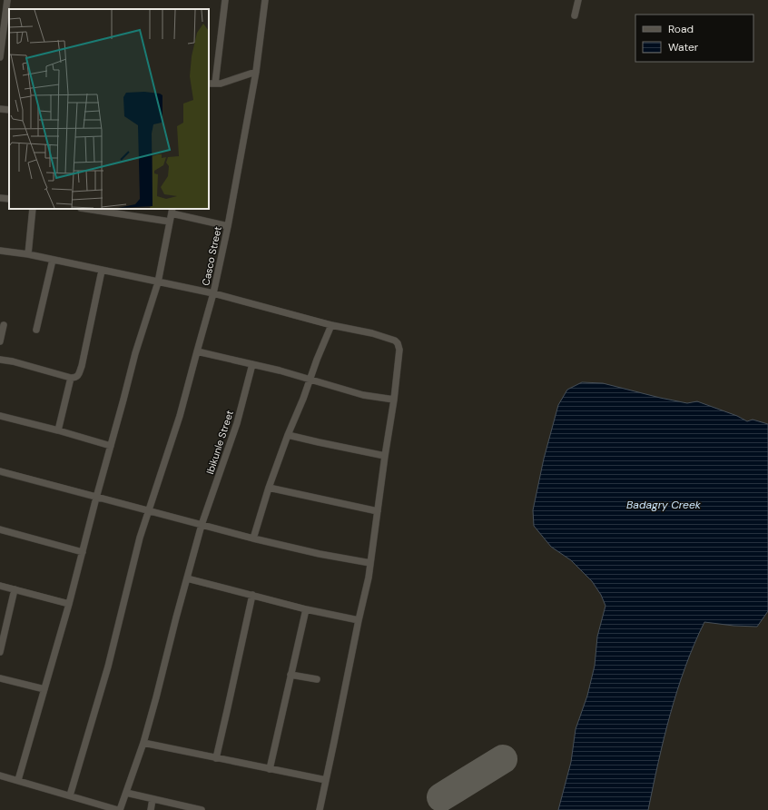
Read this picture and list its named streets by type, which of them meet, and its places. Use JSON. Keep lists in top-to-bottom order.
{
  "streets": {
    "street": ["Casco Street", "Ibikunle Street"]
  },
  "water": ["Badagry Creek"],
  "legend": ["Road", "Water"]
}
